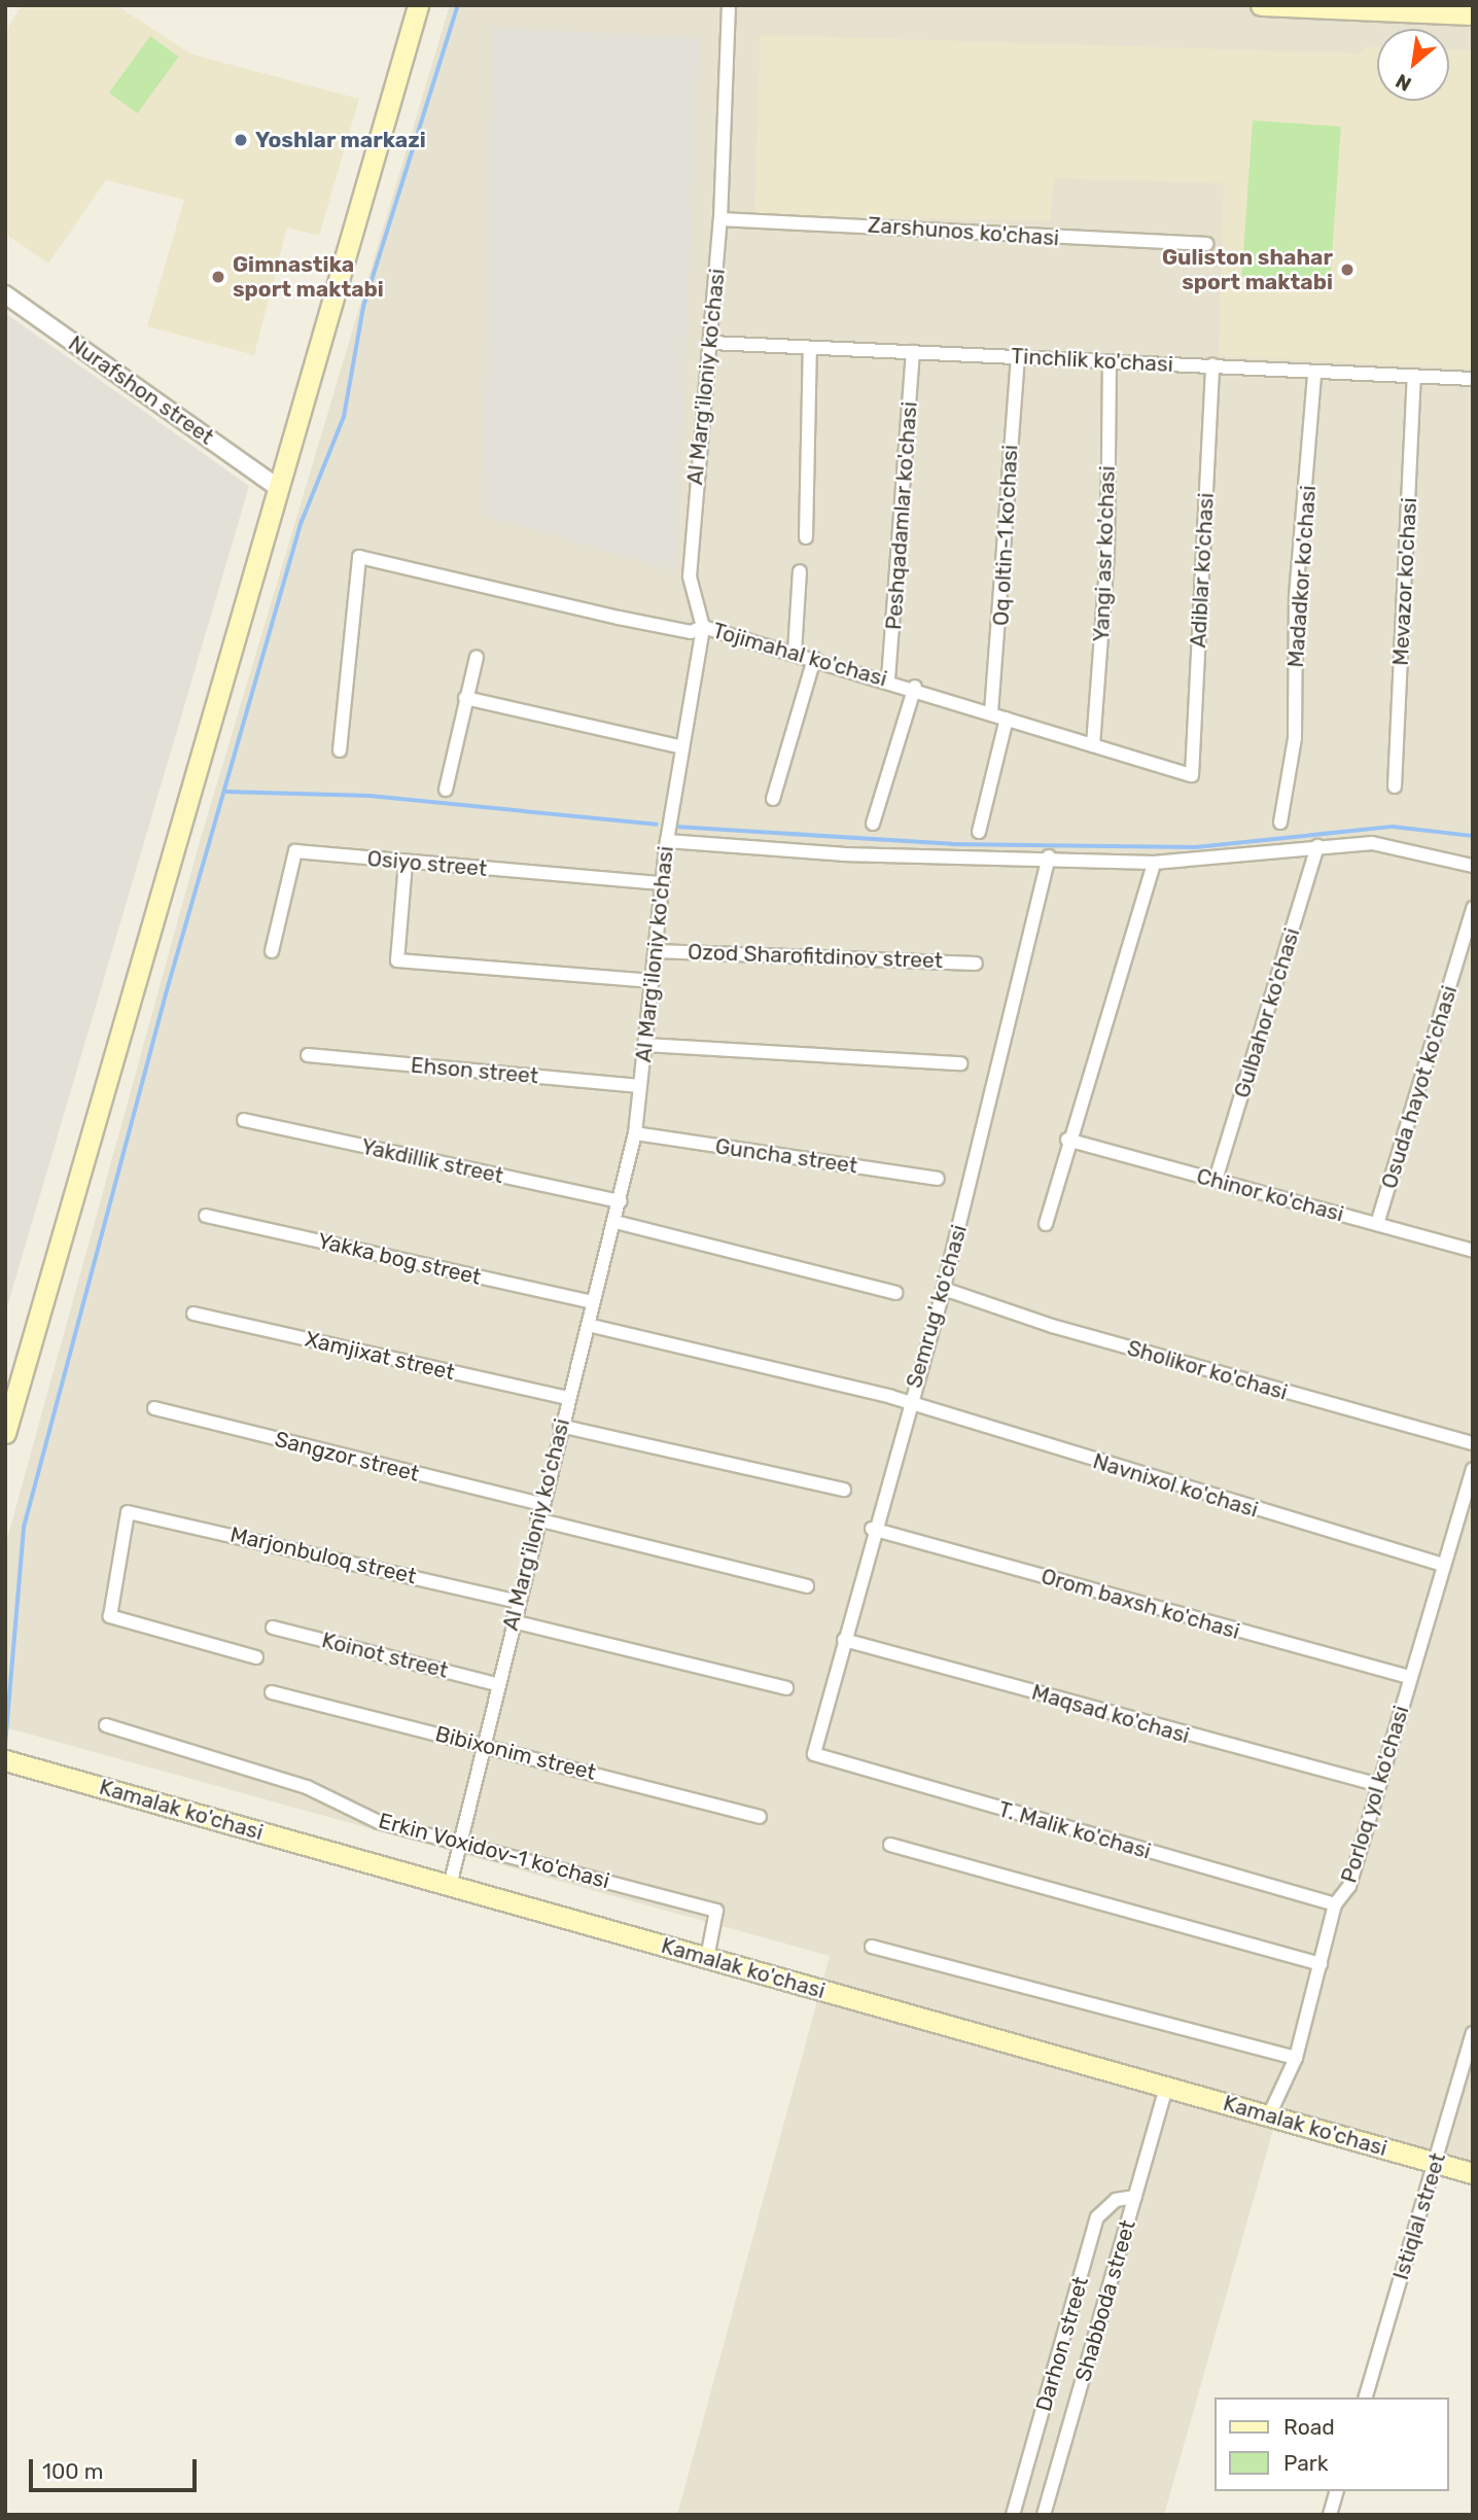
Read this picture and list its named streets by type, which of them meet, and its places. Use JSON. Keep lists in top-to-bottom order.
{
  "streets": {
    "main road": ["Kamalak ko'chasi"],
    "street": [
      "Zarshunos ko'chasi",
      "Tinchlik ko'chasi",
      "Al Marg'iloniy ko'chasi",
      "Nurafshon street",
      "Peshqadamlar ko'chasi",
      "Oq oltin-1 ko'chasi",
      "Yangi asr ko'chasi",
      "Adiblar ko'chasi",
      "Madadkor ko'chasi",
      "Mevazor ko'chasi",
      "Tojimahal ko'chasi",
      "Osiyo street",
      "Ozod Sharofitdinov street",
      "Gulbahor ko'chasi",
      "Ehson street",
      "Osuda hayot ko'chasi",
      "Guncha street",
      "Yakdillik street",
      "Chinor ko'chasi",
      "Yakka bog street",
      "Semrug' ko'chasi",
      "Xamjixat street",
      "Sholikor ko'chasi",
      "Sangzor street",
      "Navnixol ko'chasi",
      "Marjonbuloq street",
      "Orom baxsh ko'chasi",
      "Koinot street",
      "Maqsad ko'chasi",
      "Bibixonim street",
      "Porloq yol ko'chasi",
      "T. Malik ko'chasi",
      "Erkin Voxidov-1 ko'chasi",
      "Istiqlal street",
      "Shabboda street",
      "Darhon street"
    ]
  },
  "crossings": [
    ["Zarshunos ko'chasi", "Al Marg'iloniy ko'chasi"],
    ["Tinchlik ko'chasi", "Al Marg'iloniy ko'chasi"],
    ["Tinchlik ko'chasi", "Peshqadamlar ko'chasi"],
    ["Tinchlik ko'chasi", "Oq oltin-1 ko'chasi"],
    ["Tinchlik ko'chasi", "Yangi asr ko'chasi"],
    ["Tinchlik ko'chasi", "Adiblar ko'chasi"],
    ["Tinchlik ko'chasi", "Madadkor ko'chasi"],
    ["Tinchlik ko'chasi", "Mevazor ko'chasi"],
    ["Al Marg'iloniy ko'chasi", "Tojimahal ko'chasi"],
    ["Al Marg'iloniy ko'chasi", "Osiyo street"],
    ["Al Marg'iloniy ko'chasi", "Ozod Sharofitdinov street"],
    ["Al Marg'iloniy ko'chasi", "Ehson street"],
    ["Al Marg'iloniy ko'chasi", "Guncha street"],
    ["Al Marg'iloniy ko'chasi", "Yakdillik street"],
    ["Al Marg'iloniy ko'chasi", "Yakka bog street"],
    ["Al Marg'iloniy ko'chasi", "Xamjixat street"],
    ["Al Marg'iloniy ko'chasi", "Sangzor street"],
    ["Al Marg'iloniy ko'chasi", "Marjonbuloq street"],
    ["Al Marg'iloniy ko'chasi", "Koinot street"],
    ["Al Marg'iloniy ko'chasi", "Bibixonim street"],
    ["Al Marg'iloniy ko'chasi", "Kamalak ko'chasi"],
    ["Al Marg'iloniy ko'chasi", "Erkin Voxidov-1 ko'chasi"],
    ["Peshqadamlar ko'chasi", "Tojimahal ko'chasi"],
    ["Oq oltin-1 ko'chasi", "Tojimahal ko'chasi"],
    ["Yangi asr ko'chasi", "Tojimahal ko'chasi"],
    ["Adiblar ko'chasi", "Tojimahal ko'chasi"],
    ["Gulbahor ko'chasi", "Chinor ko'chasi"],
    ["Osuda hayot ko'chasi", "Chinor ko'chasi"],
    ["Semrug' ko'chasi", "Sholikor ko'chasi"],
    ["Semrug' ko'chasi", "Navnixol ko'chasi"],
    ["Semrug' ko'chasi", "Orom baxsh ko'chasi"],
    ["Semrug' ko'chasi", "Maqsad ko'chasi"],
    ["Semrug' ko'chasi", "T. Malik ko'chasi"],
    ["Navnixol ko'chasi", "Porloq yol ko'chasi"],
    ["Orom baxsh ko'chasi", "Porloq yol ko'chasi"],
    ["Maqsad ko'chasi", "Porloq yol ko'chasi"],
    ["Porloq yol ko'chasi", "Kamalak ko'chasi"],
    ["Porloq yol ko'chasi", "T. Malik ko'chasi"],
    ["Kamalak ko'chasi", "Erkin Voxidov-1 ko'chasi"],
    ["Kamalak ko'chasi", "Istiqlal street"],
    ["Kamalak ko'chasi", "Shabboda street"],
    ["Shabboda street", "Darhon street"]
  ],
  "places": ["Yoshlar markazi", "Guliston shahar sport maktabi", "Gimnastika sport maktabi"],
  "legend": ["Road", "Park"],
  "scale_bar": "100 m",
  "north": "bottom left"
}
